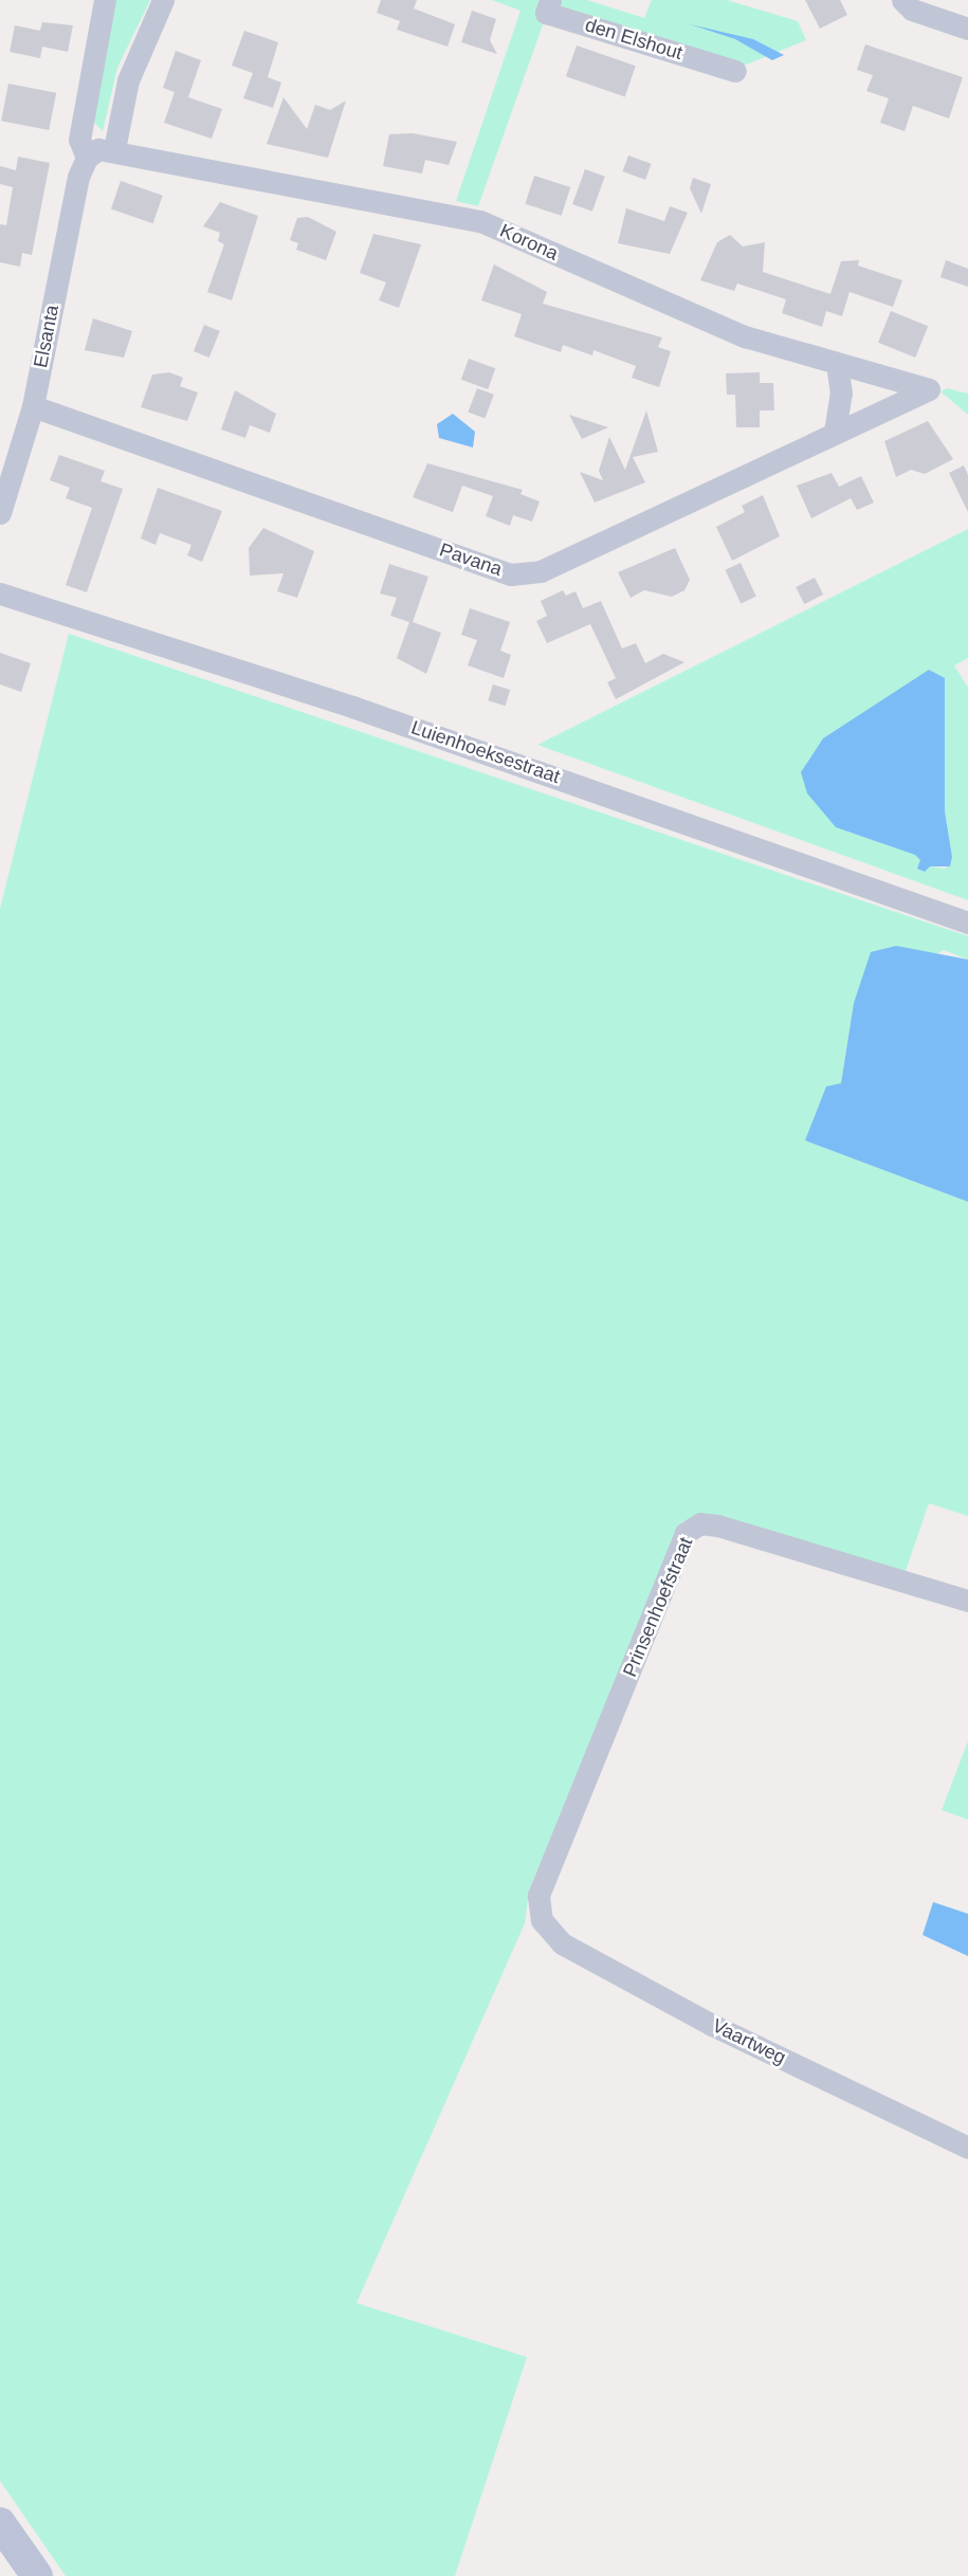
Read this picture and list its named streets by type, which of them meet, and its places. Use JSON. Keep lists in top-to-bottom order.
{
  "streets": {
    "street": [
      "den Elshout",
      "Korona",
      "Elsanta",
      "Pavana",
      "Luienhoeksestraat",
      "Prinsenhoefstraat",
      "Vaartweg"
    ]
  },
  "crossings": [
    ["Korona", "Pavana"],
    ["Elsanta", "Pavana"],
    ["Prinsenhoefstraat", "Vaartweg"]
  ]
}
